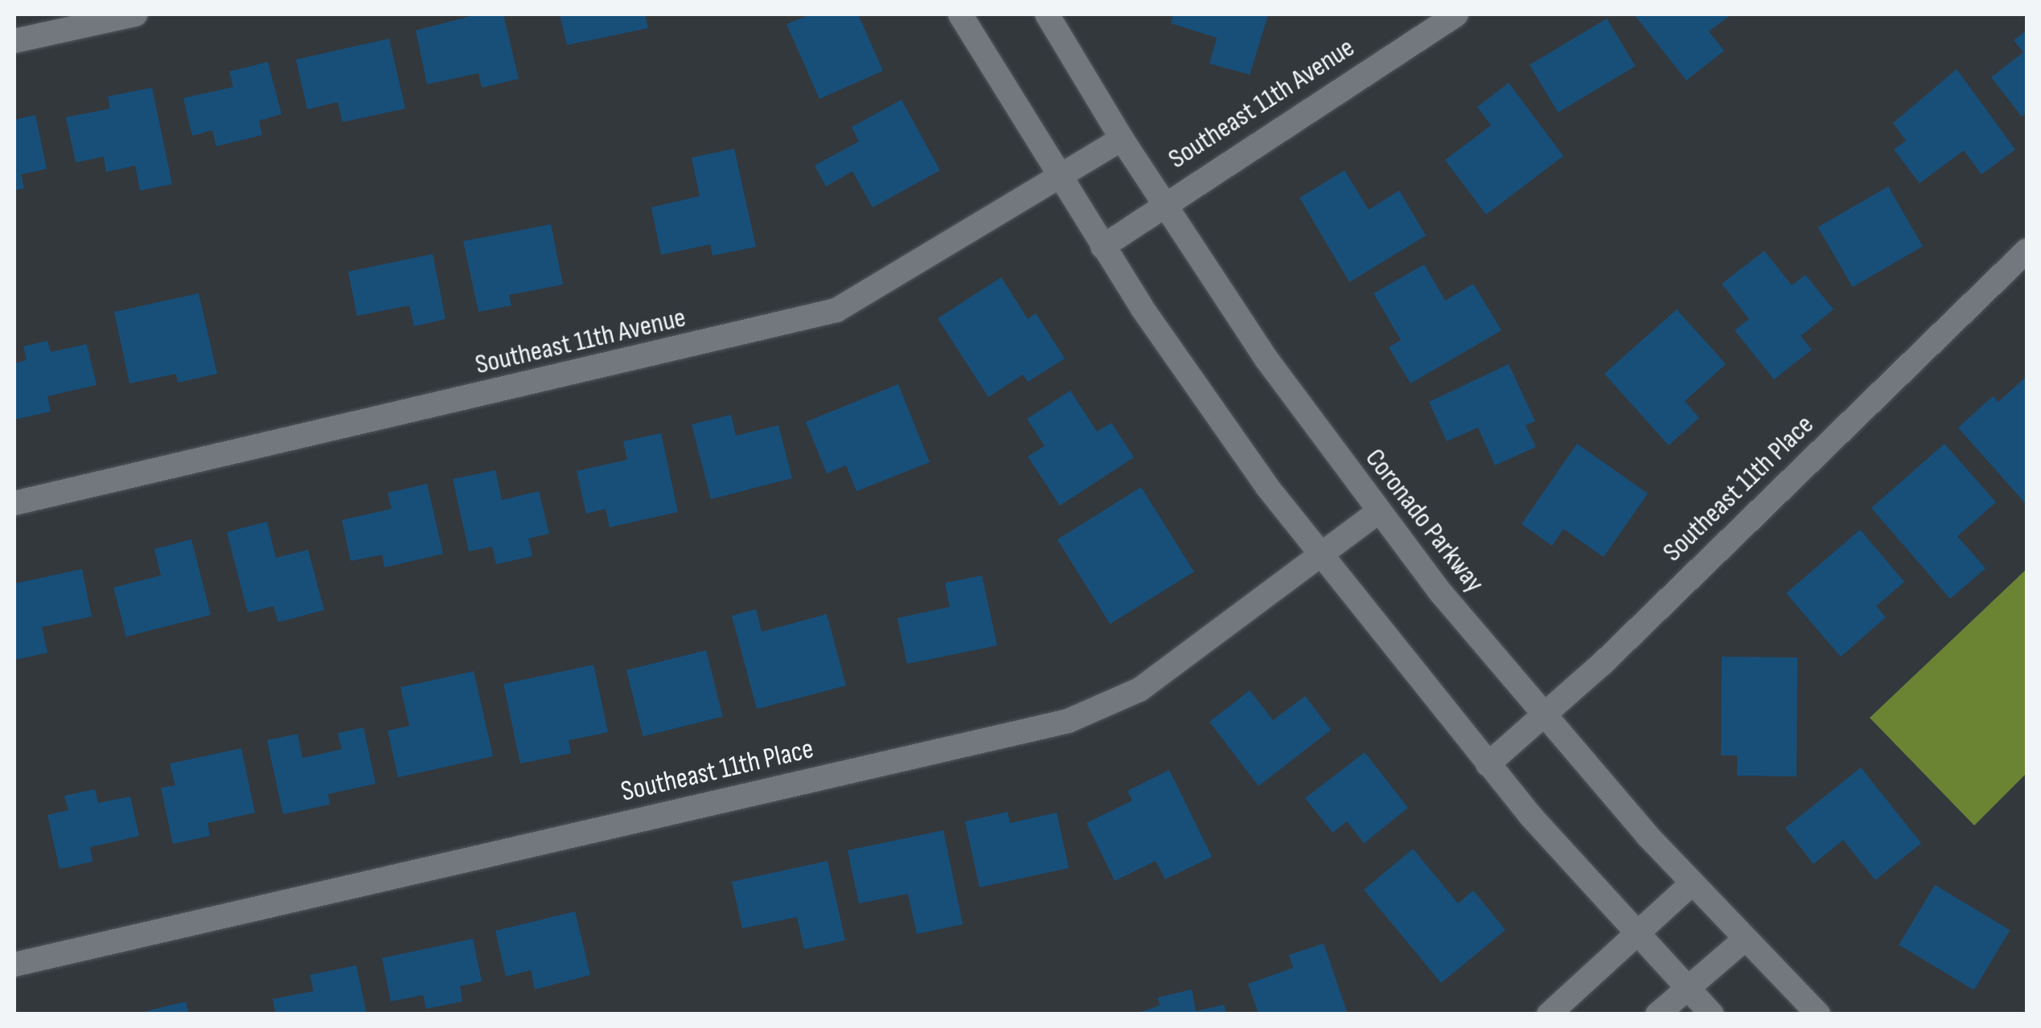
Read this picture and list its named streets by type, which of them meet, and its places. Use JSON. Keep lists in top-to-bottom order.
{
  "streets": {
    "street": ["Southeast 11th Avenue", "Southeast 11th Place", "Coronado Parkway"]
  },
  "crossings": [
    ["Southeast 11th Avenue", "Coronado Parkway"],
    ["Southeast 11th Place", "Coronado Parkway"]
  ]
}
